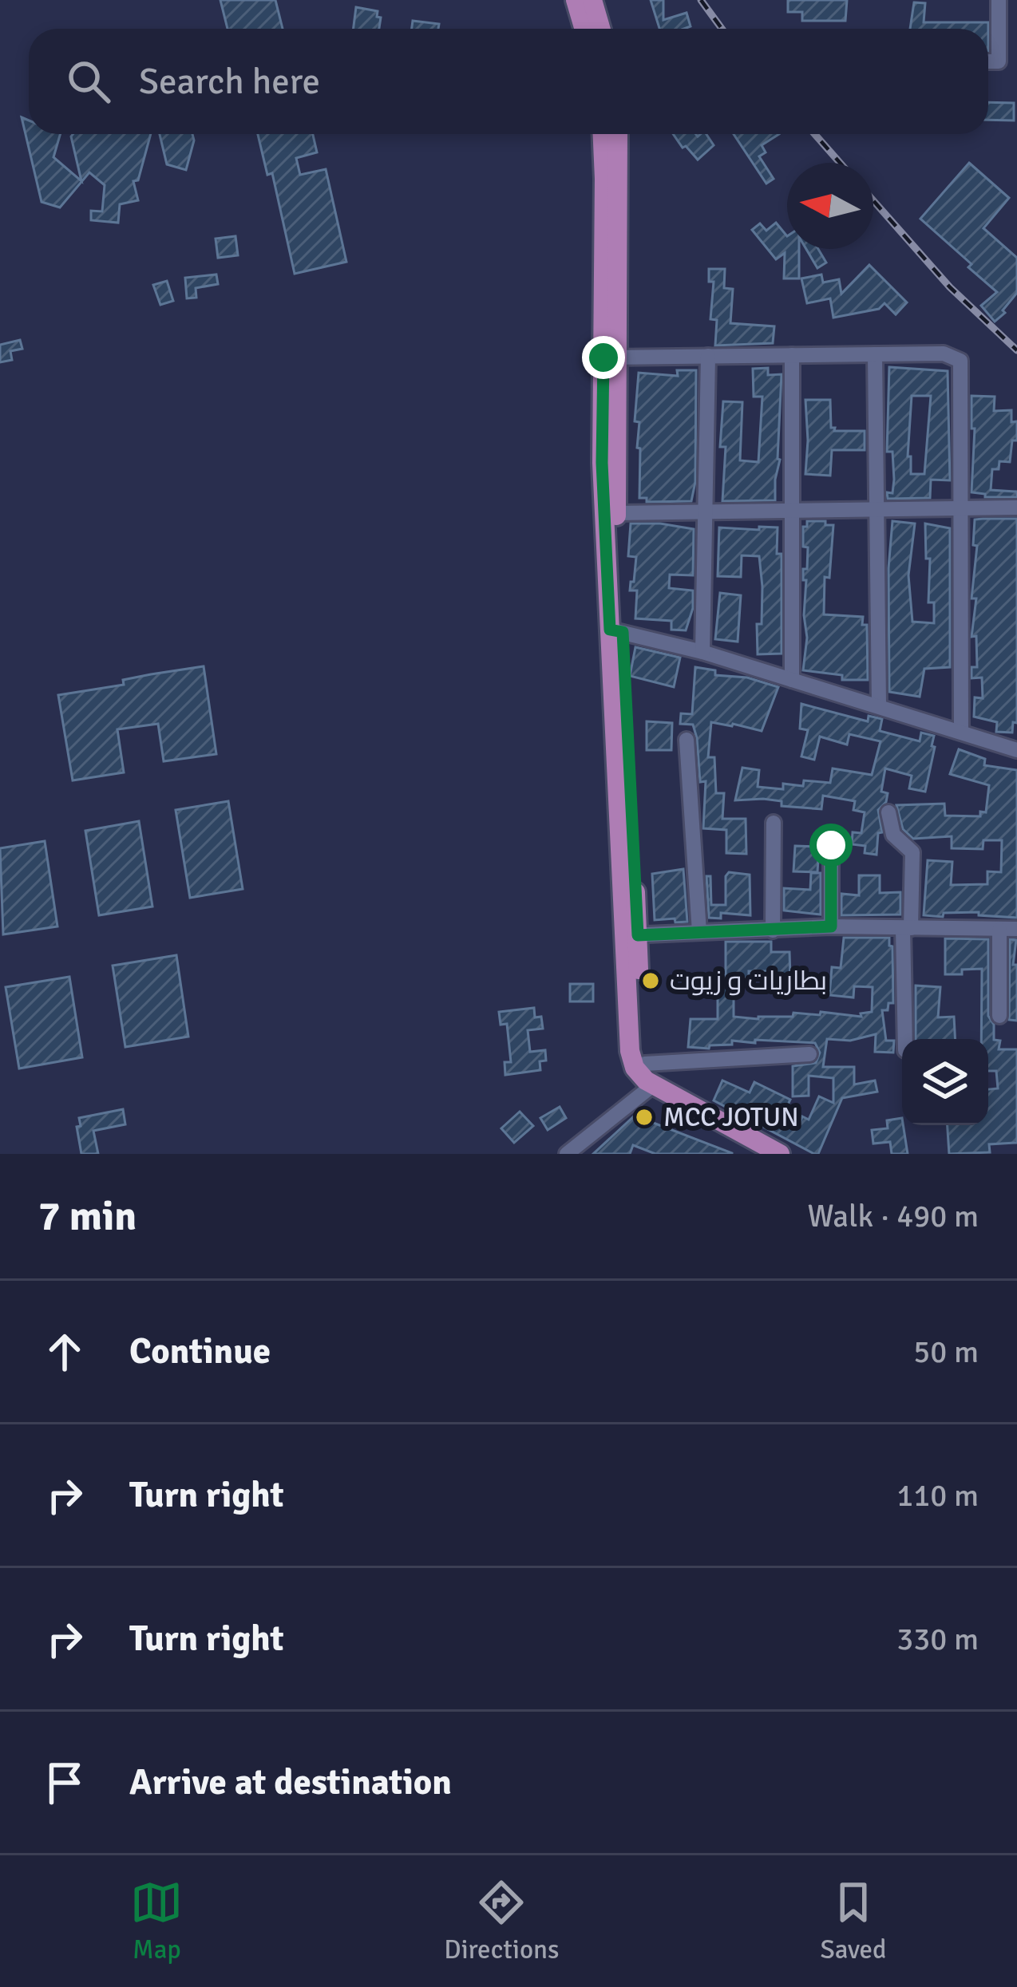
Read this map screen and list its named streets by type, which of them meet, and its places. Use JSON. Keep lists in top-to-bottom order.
{
  "places": ["بطاريات و زيوت", "MCC JOTUN"],
  "north": "left",
  "page": {
    "search": "Search here",
    "heading": ["7 min", "Walk · 490 m"],
    "list": [
      ["Continue", "50 m"],
      ["Turn right", "110 m"],
      ["Turn right", "330 m"],
      "Arrive at destination"
    ],
    "nav": ["Map", "Directions", "Saved"]
  }
}
